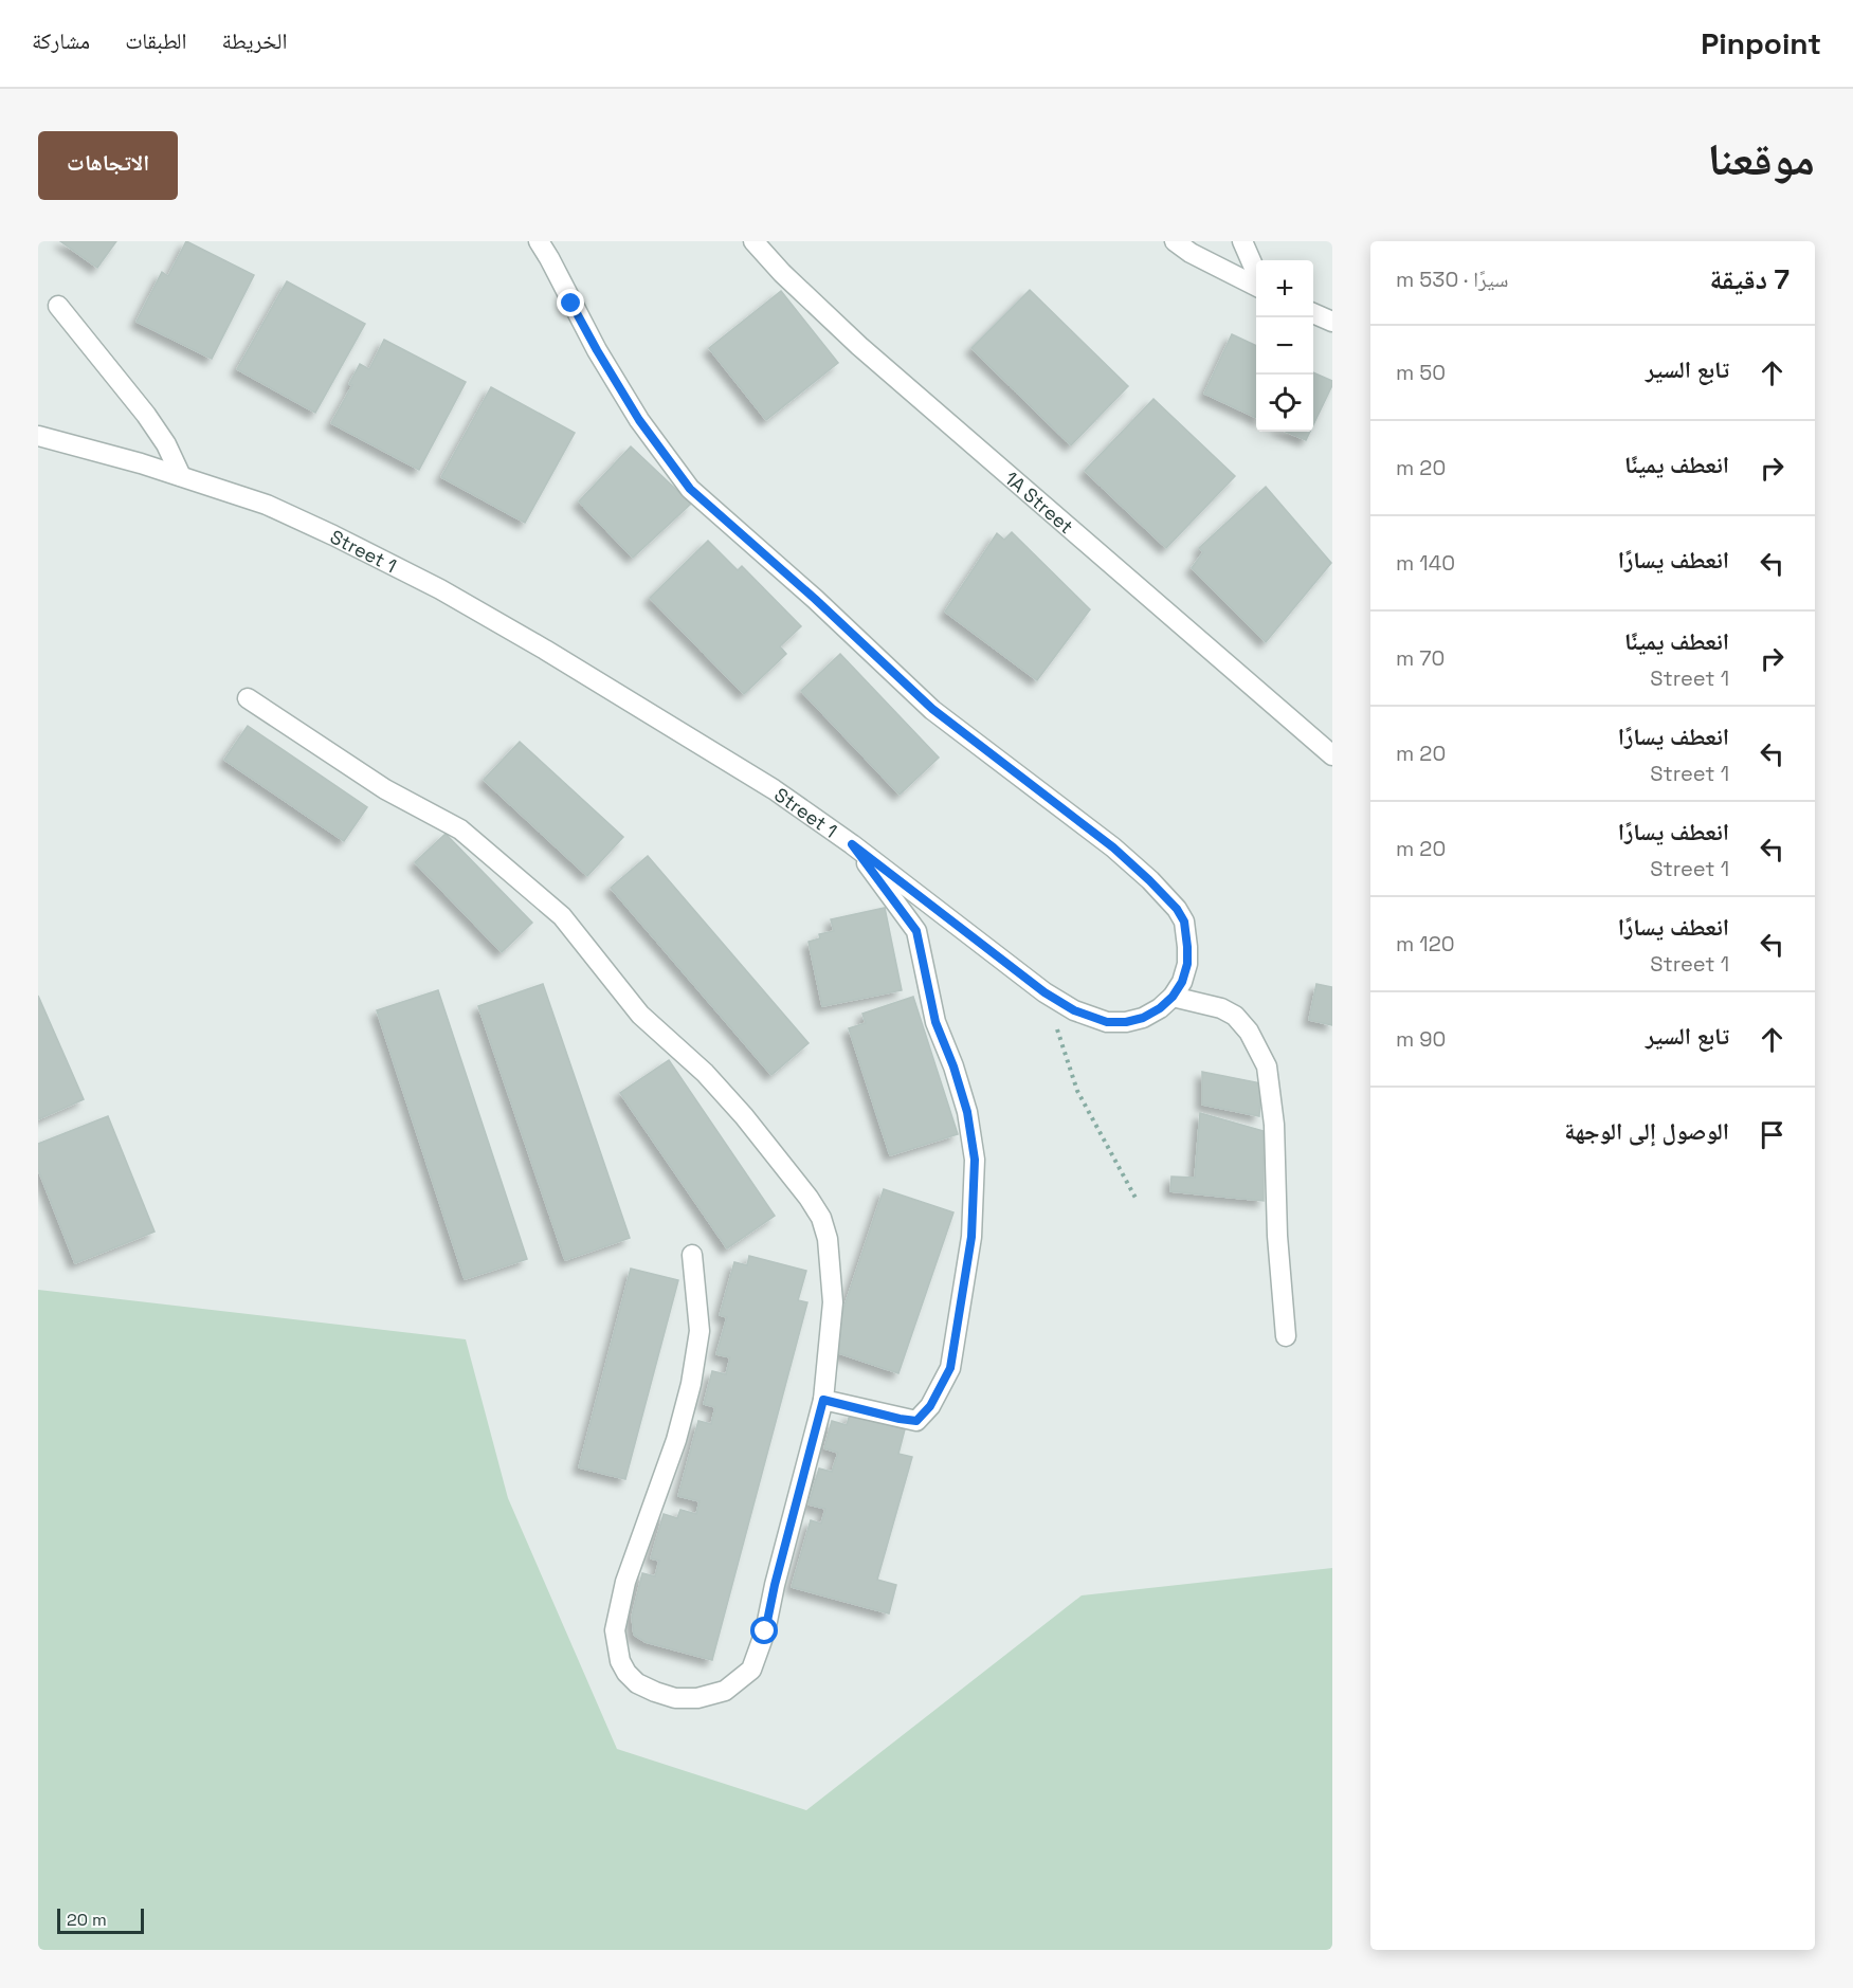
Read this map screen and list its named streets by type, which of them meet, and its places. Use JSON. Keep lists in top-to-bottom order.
{
  "streets": {
    "street": ["1A Street", "Street 1"]
  },
  "scale_bar": "20 m",
  "page": {
    "header": "Pinpoint",
    "nav": ["الخريطة", "الطبقات", "مشاركة"],
    "title": "موقعنا",
    "buttons": "الاتجاهات",
    "heading": ["7 دقيقة", "سيرًا · 530 m"],
    "map_buttons": ["+", "−"],
    "list": [
      ["تابع السير", "50 m"],
      ["انعطف يمينًا", "20 m"],
      ["انعطف يسارًا", "140 m"],
      ["انعطف يمينًا", "Street 1", "70 m"],
      ["انعطف يسارًا", "Street 1", "20 m"],
      ["انعطف يسارًا", "Street 1", "20 m"],
      ["انعطف يسارًا", "Street 1", "120 m"],
      ["تابع السير", "90 m"],
      "الوصول إلى الوجهة"
    ],
    "scale": "20 m"
  }
}
